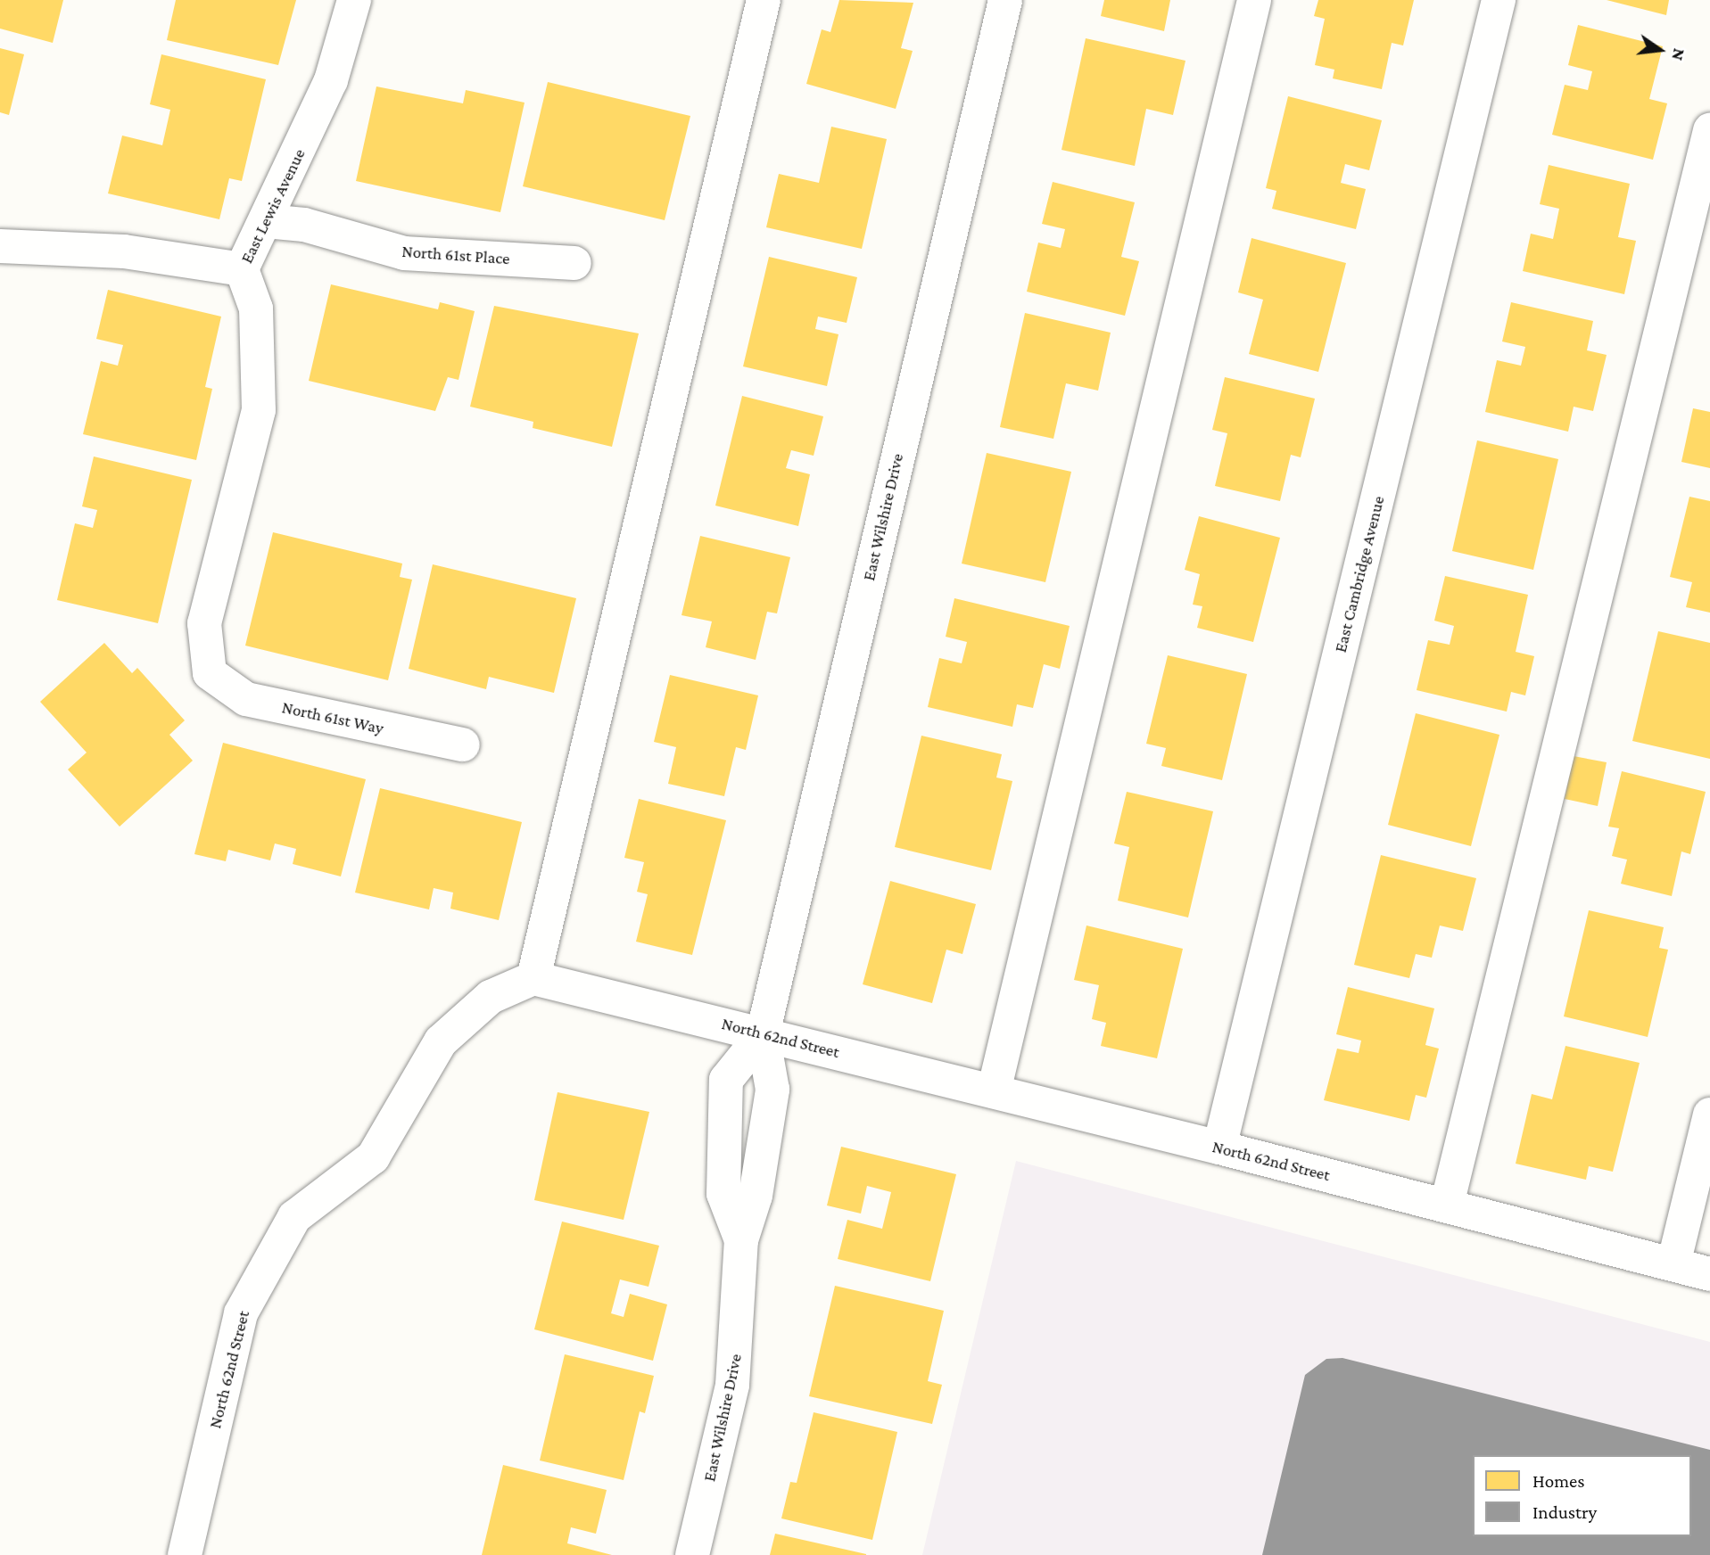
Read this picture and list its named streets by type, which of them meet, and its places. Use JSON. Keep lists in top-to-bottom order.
{
  "streets": {
    "street": [
      "East Lewis Avenue",
      "North 61st Place",
      "East Wilshire Drive",
      "East Cambridge Avenue",
      "North 61st Way",
      "North 62nd Street"
    ]
  },
  "crossings": [
    ["East Lewis Avenue", "North 61st Place"],
    ["East Lewis Avenue", "North 61st Way"],
    ["East Wilshire Drive", "North 62nd Street"],
    ["East Cambridge Avenue", "North 62nd Street"]
  ],
  "legend": ["Homes", "Industry"],
  "north": "right"
}
